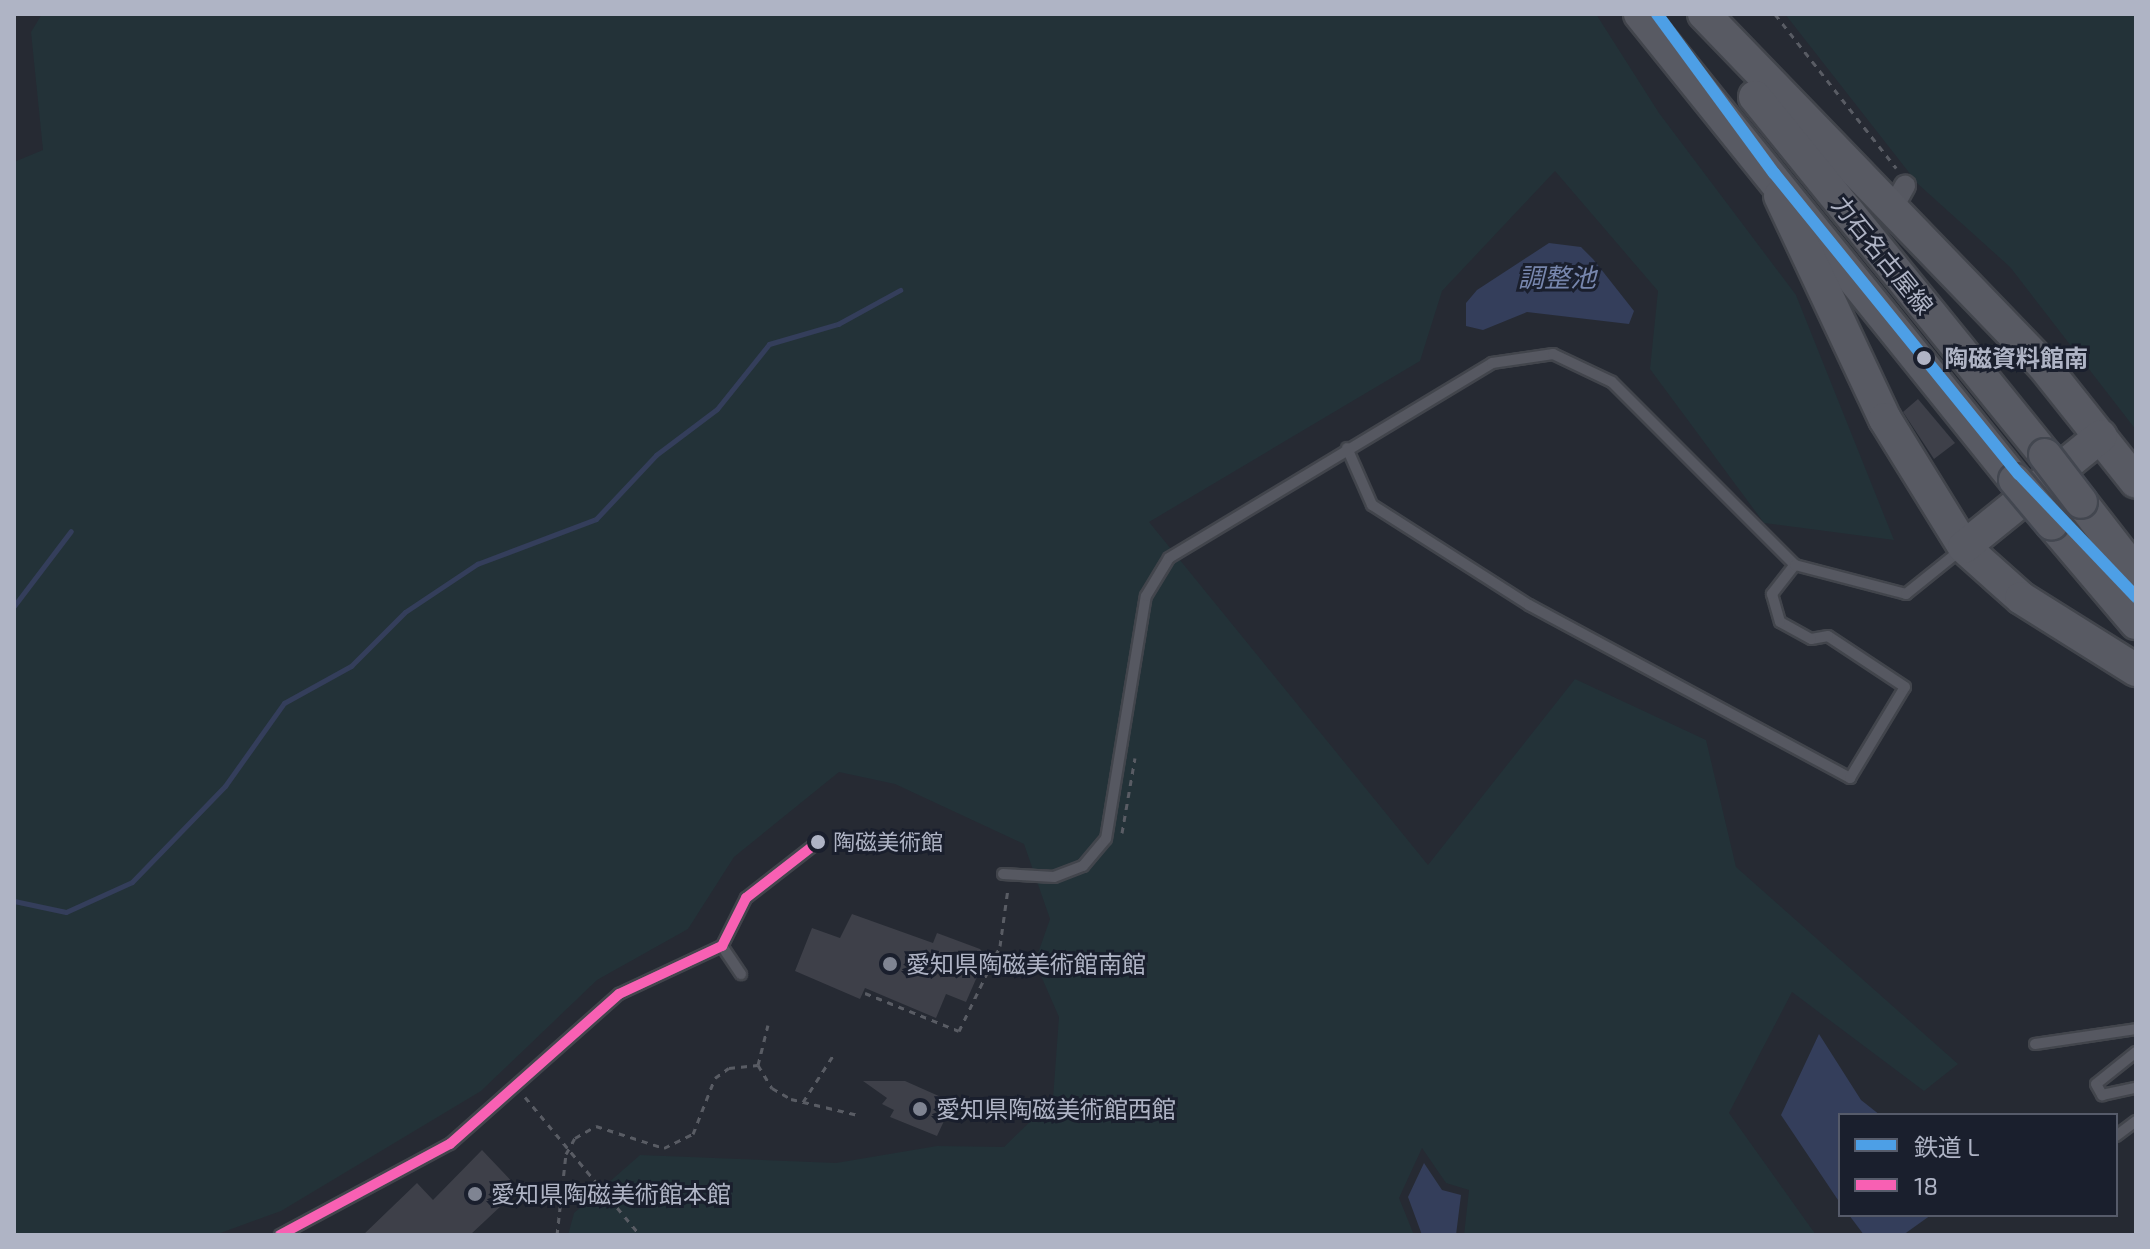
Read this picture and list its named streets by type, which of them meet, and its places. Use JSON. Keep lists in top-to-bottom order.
{
  "streets": {
    "main road": ["力石名古屋線"]
  },
  "water": ["調整池"],
  "places": [
    "陶磁資料館南",
    "陶磁美術館",
    "愛知県陶磁美術館南館",
    "愛知県陶磁美術館西館",
    "愛知県陶磁美術館本館"
  ],
  "lines": ["rail line L", "transit line 18"],
  "legend": ["鉄道 L", "18"]
}
